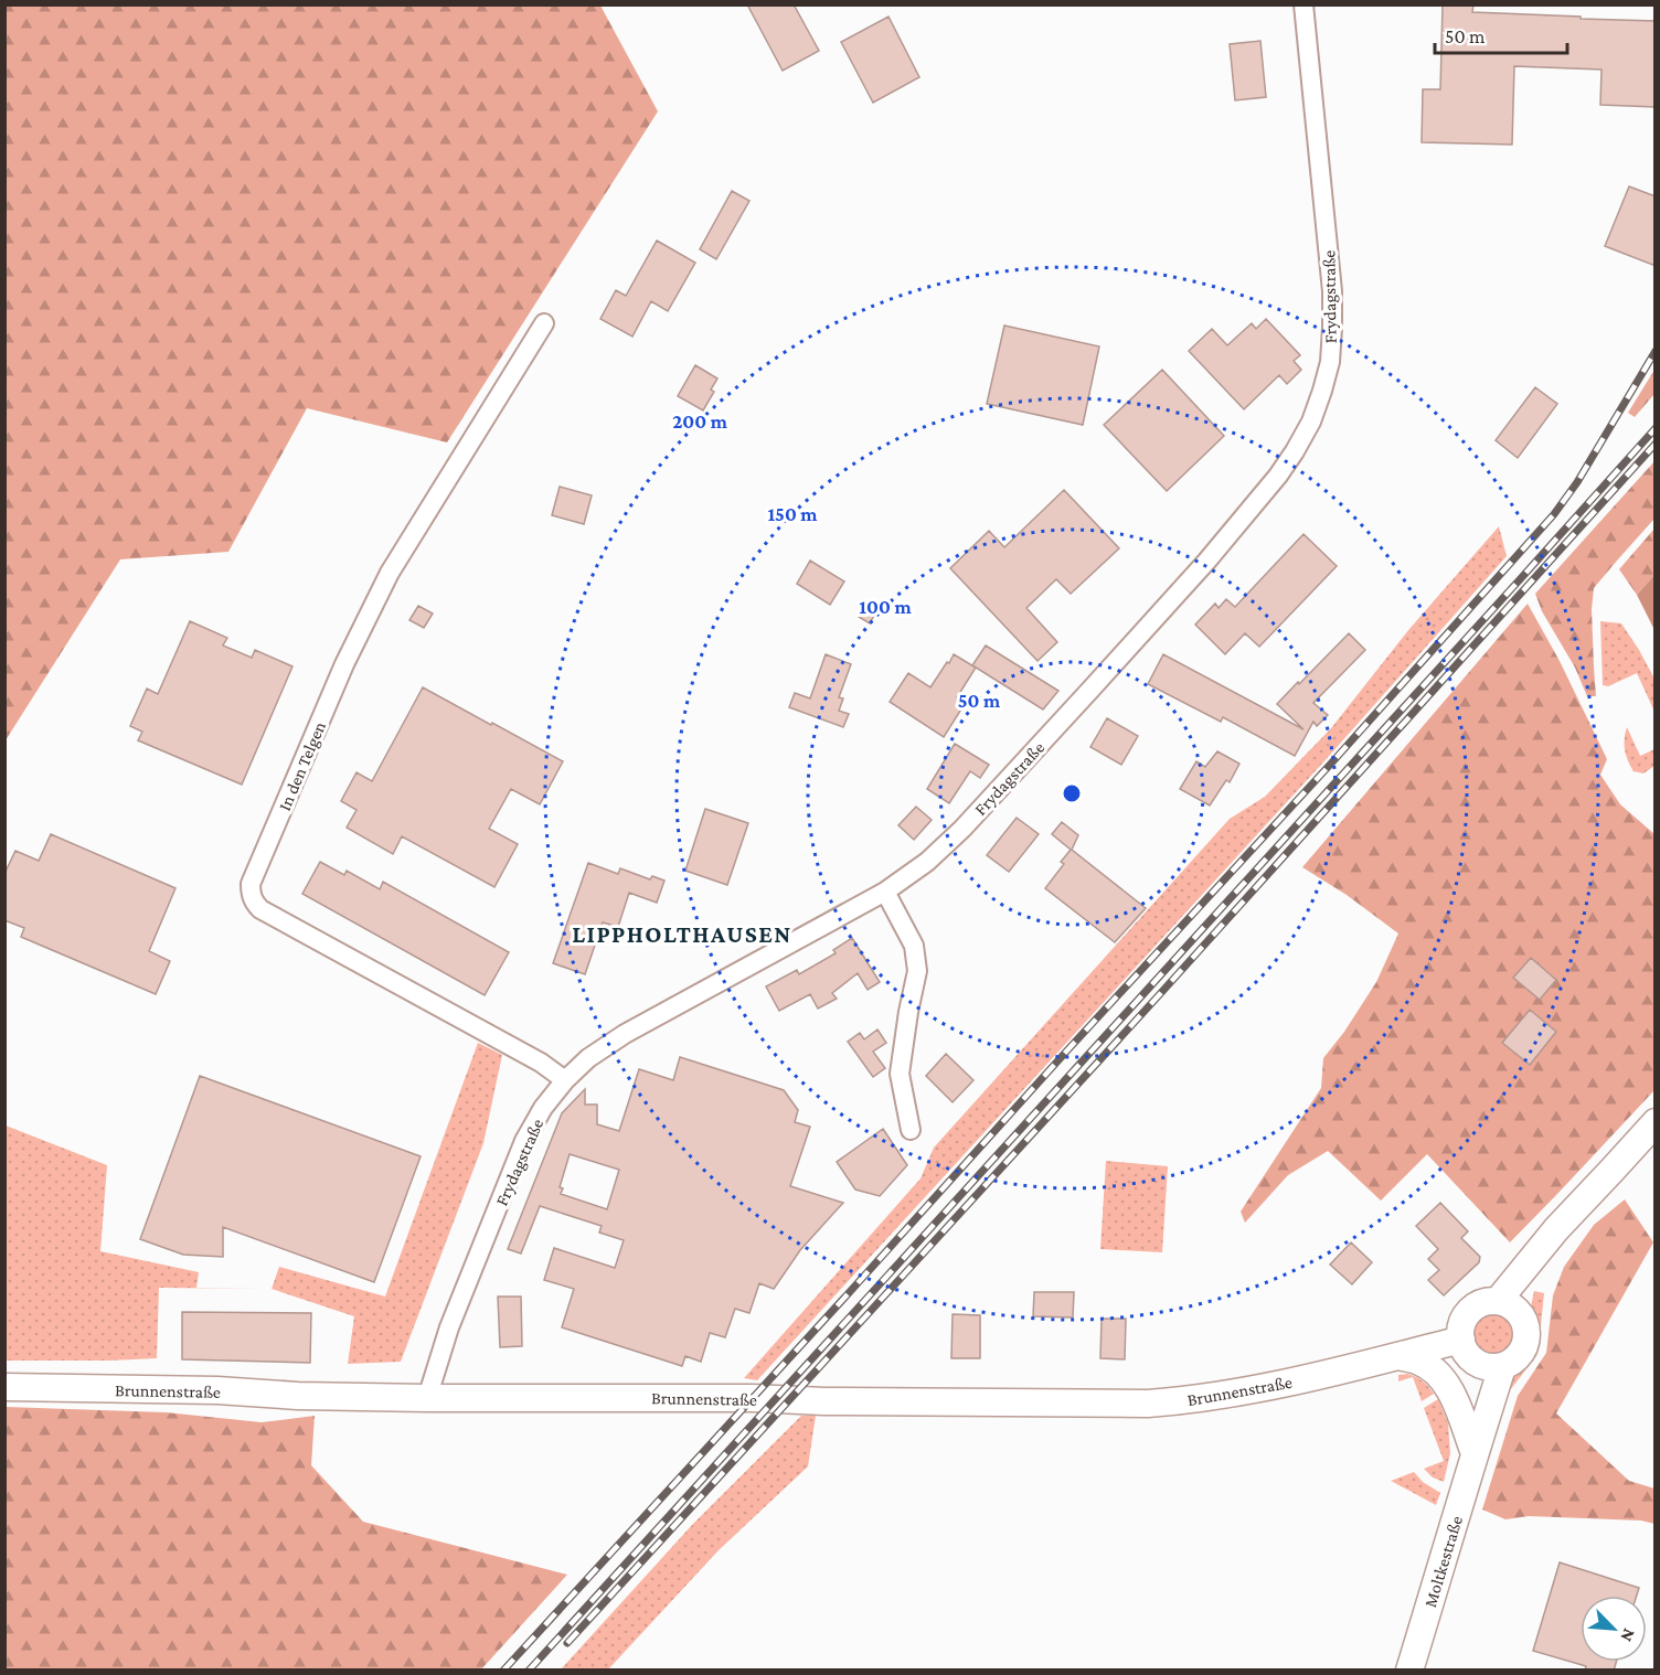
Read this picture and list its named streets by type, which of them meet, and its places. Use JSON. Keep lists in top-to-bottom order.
{
  "streets": {
    "street": [
      "Frydagstraße",
      "In den Telgen",
      "Brunnenstraße",
      "Moltkestraße"
    ]
  },
  "crossings": [
    ["Frydagstraße", "In den Telgen"],
    ["Frydagstraße", "Brunnenstraße"],
    ["Brunnenstraße", "Moltkestraße"]
  ],
  "districts": ["LIPPHOLTHAUSEN"],
  "scale_bar": "50 m",
  "north": "bottom right",
  "rings": [
    "200 m",
    "150 m",
    "100 m",
    "50 m"
  ]
}
